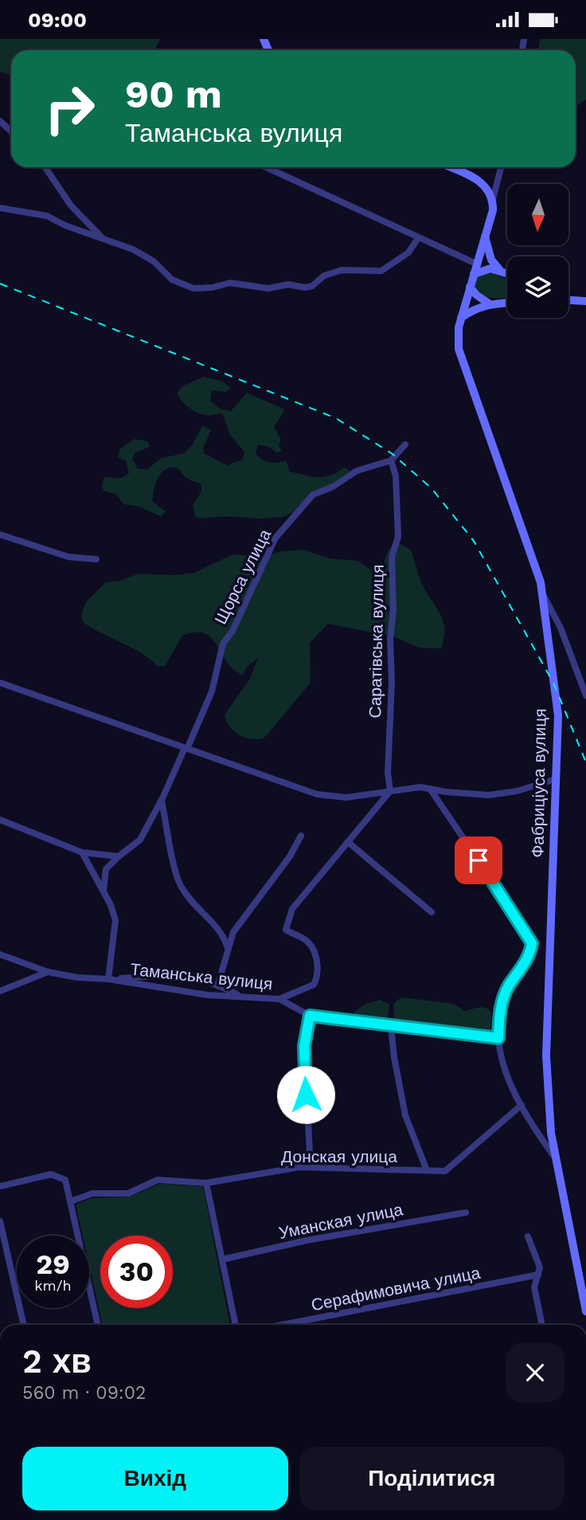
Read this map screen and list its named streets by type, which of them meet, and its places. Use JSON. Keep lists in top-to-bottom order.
{
  "streets": {
    "main road": ["Фабриціуса вулиця"],
    "street": [
      "Щорса улица",
      "Саратівська вулиця",
      "Таманська вулиця",
      "Донская улица",
      "Уманская улица",
      "Серафимовича улица"
    ]
  },
  "crossings": [
    ["Щорса улица", "Саратівська вулиця"]
  ],
  "north": "bottom",
  "page": {
    "status": "09:00",
    "turn": ["90 m", "Таманська вулиця"],
    "speed": "29 km/h",
    "limit": "30",
    "heading": ["2 хв", "560 m · 09:02"],
    "buttons": ["Вихід", "Поділитися"]
  }
}
